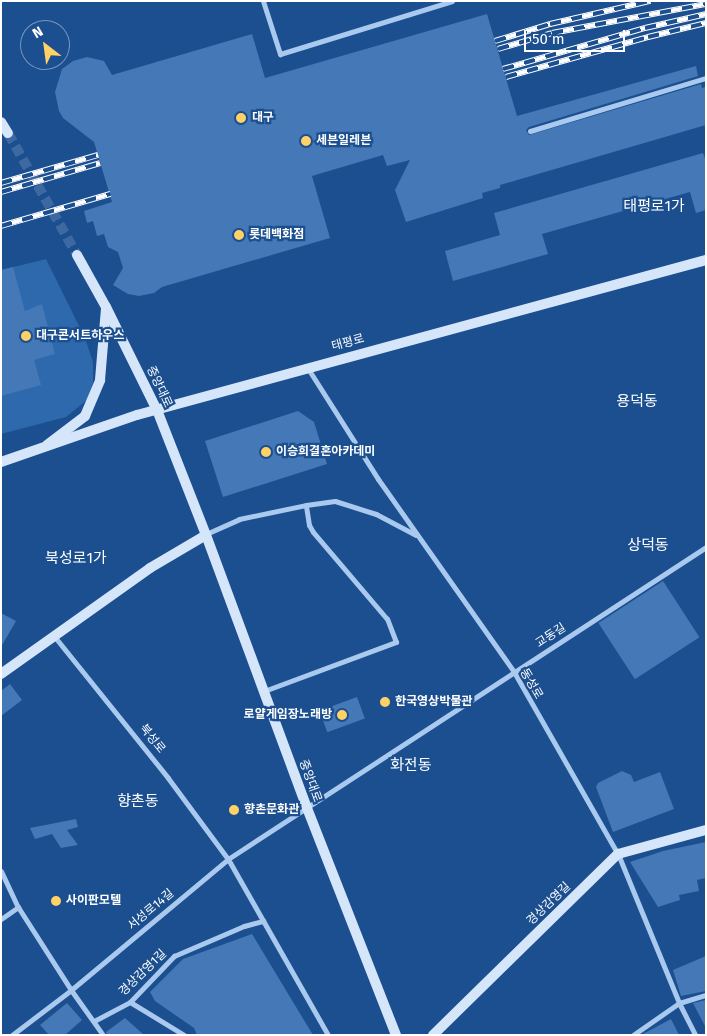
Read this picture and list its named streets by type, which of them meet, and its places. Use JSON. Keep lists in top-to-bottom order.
{
  "streets": {
    "main road": ["태평로", "중앙대로", "경상감영길"],
    "street": [
      "교동길",
      "동성로",
      "북성로",
      "서성로14길",
      "경상감영1길"
    ]
  },
  "crossings": [
    ["태평로", "중앙대로"],
    ["태평로", "동성로"],
    ["중앙대로", "교동길"],
    ["중앙대로", "서성로14길"],
    ["교동길", "동성로"],
    ["교동길", "서성로14길"],
    ["동성로", "경상감영길"],
    ["북성로", "서성로14길"]
  ],
  "districts": [
    "태평로1가",
    "용덕동",
    "상덕동",
    "북성로1가",
    "화전동",
    "향촌동"
  ],
  "places": [
    "대구",
    "세븐일레븐",
    "롯데백화점",
    "대구콘서트하우스",
    "이승희결혼아카데미",
    "한국영상박물관",
    "로얄게임장노래방",
    "향촌문화관",
    "사이판모텔"
  ],
  "scale_bar": "50 m",
  "north": "top left"
}
